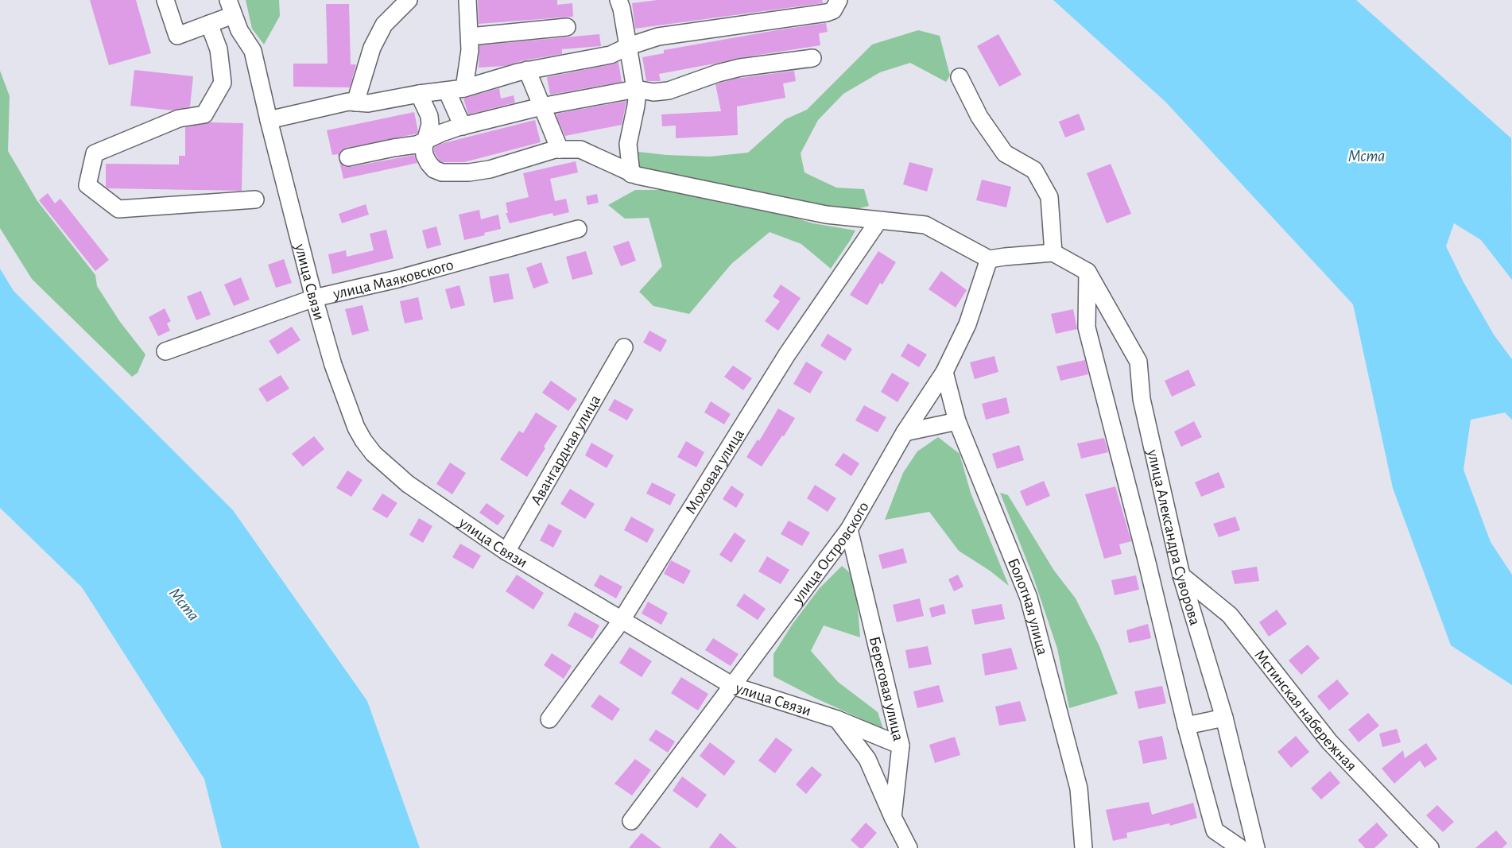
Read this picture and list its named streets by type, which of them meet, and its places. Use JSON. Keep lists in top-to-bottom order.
{
  "streets": {
    "street": [
      "улица Маяковского",
      "улица Связи",
      "Авангардная улица",
      "Моховая улица",
      "улица Александра Суворова",
      "улица Островского",
      "Болотная улица",
      "Береговая улица",
      "Мстинская набережная"
    ]
  },
  "crossings": [
    ["улица Маяковского", "улица Связи"],
    ["улица Связи", "Авангардная улица"],
    ["улица Связи", "Моховая улица"],
    ["улица Связи", "улица Островского"],
    ["улица Связи", "Береговая улица"],
    ["улица Александра Суворова", "Мстинская набережная"],
    ["улица Островского", "Болотная улица"],
    ["улица Островского", "Береговая улица"]
  ],
  "water": ["Мста"]
}
